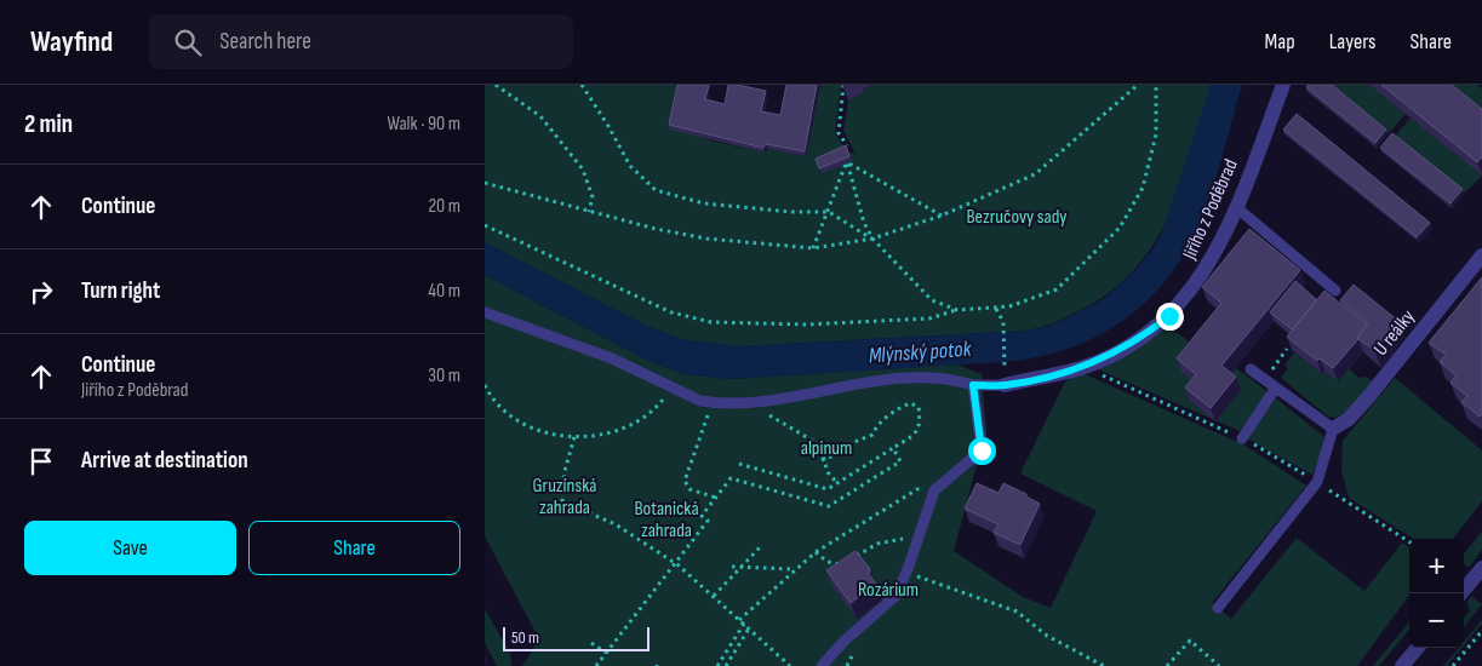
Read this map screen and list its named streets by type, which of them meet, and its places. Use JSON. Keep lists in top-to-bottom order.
{
  "streets": {
    "street": ["Jiřího z Poděbrad", "U reálky"]
  },
  "water": ["Mlýnský potok"],
  "parks": [
    "Bezručovy sady",
    "alpinum",
    "Gruzínská zahrada",
    "Botanická zahrada",
    "Rozárium"
  ],
  "scale_bar": "50 m",
  "page": {
    "header": "Wayfind",
    "search": "Search here",
    "nav": ["Map", "Layers", "Share"],
    "heading": ["2 min", "Walk · 90 m"],
    "list": [
      ["Continue", "20 m"],
      ["Turn right", "40 m"],
      ["Continue", "Jiřího z Poděbrad", "30 m"],
      "Arrive at destination"
    ],
    "buttons": ["Save", "Share"],
    "map_buttons": ["+", "−"],
    "scale": "50 m"
  }
}
